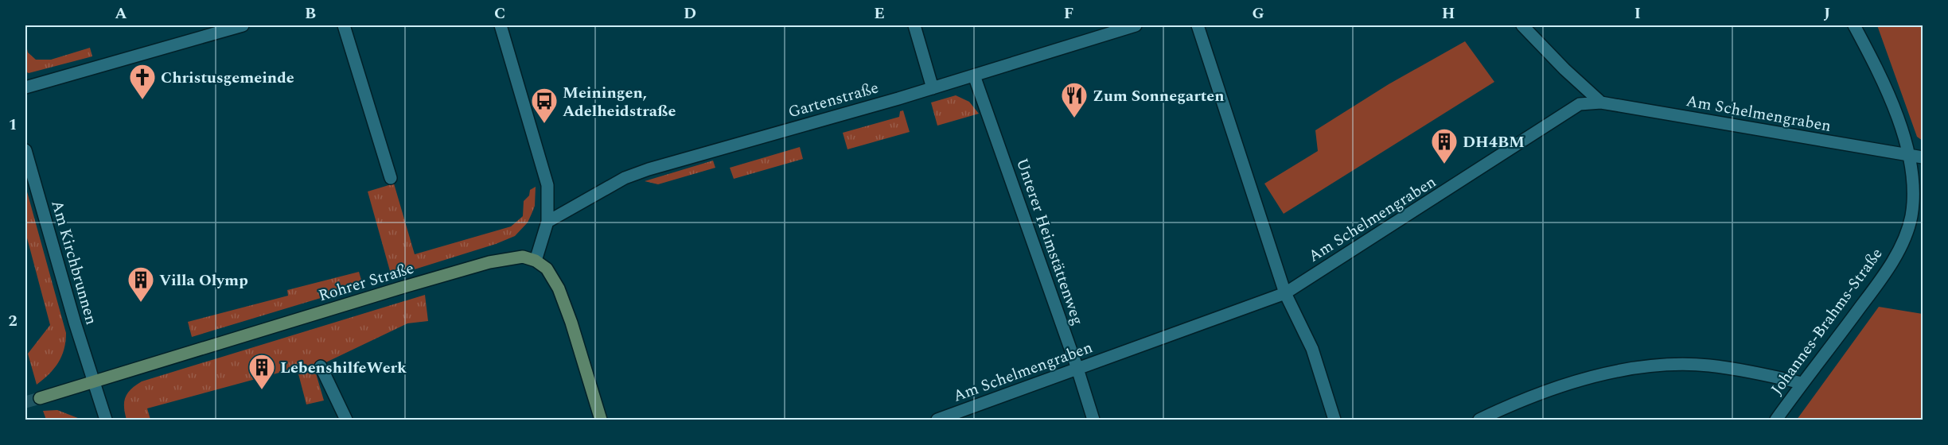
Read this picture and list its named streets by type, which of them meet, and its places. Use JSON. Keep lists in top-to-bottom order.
{
  "streets": {
    "main road": ["Rohrer Straße"],
    "street": [
      "Gartenstraße",
      "Am Schelmengraben",
      "Unterer Heimstättenweg",
      "Am Kirchbrunnen",
      "Johannes-Brahms-Straße"
    ]
  },
  "crossings": [
    ["Gartenstraße", "Unterer Heimstättenweg"],
    ["Am Schelmengraben", "Unterer Heimstättenweg"],
    ["Am Schelmengraben", "Johannes-Brahms-Straße"],
    ["Am Kirchbrunnen", "Rohrer Straße"]
  ],
  "places": {
    "church": ["Christusgemeinde"],
    "restaurant": ["Zum Sonnegarten"],
    "bus stop": ["Meiningen, Adelheidstraße"],
    "building": ["DH4BM", "Villa Olymp", "LebenshilfeWerk"]
  },
  "grid": {
    "columns": [
      "A",
      "B",
      "C",
      "D",
      "E",
      "F",
      "G",
      "H",
      "I",
      "J"
    ],
    "rows": ["1", "2"]
  }
}
